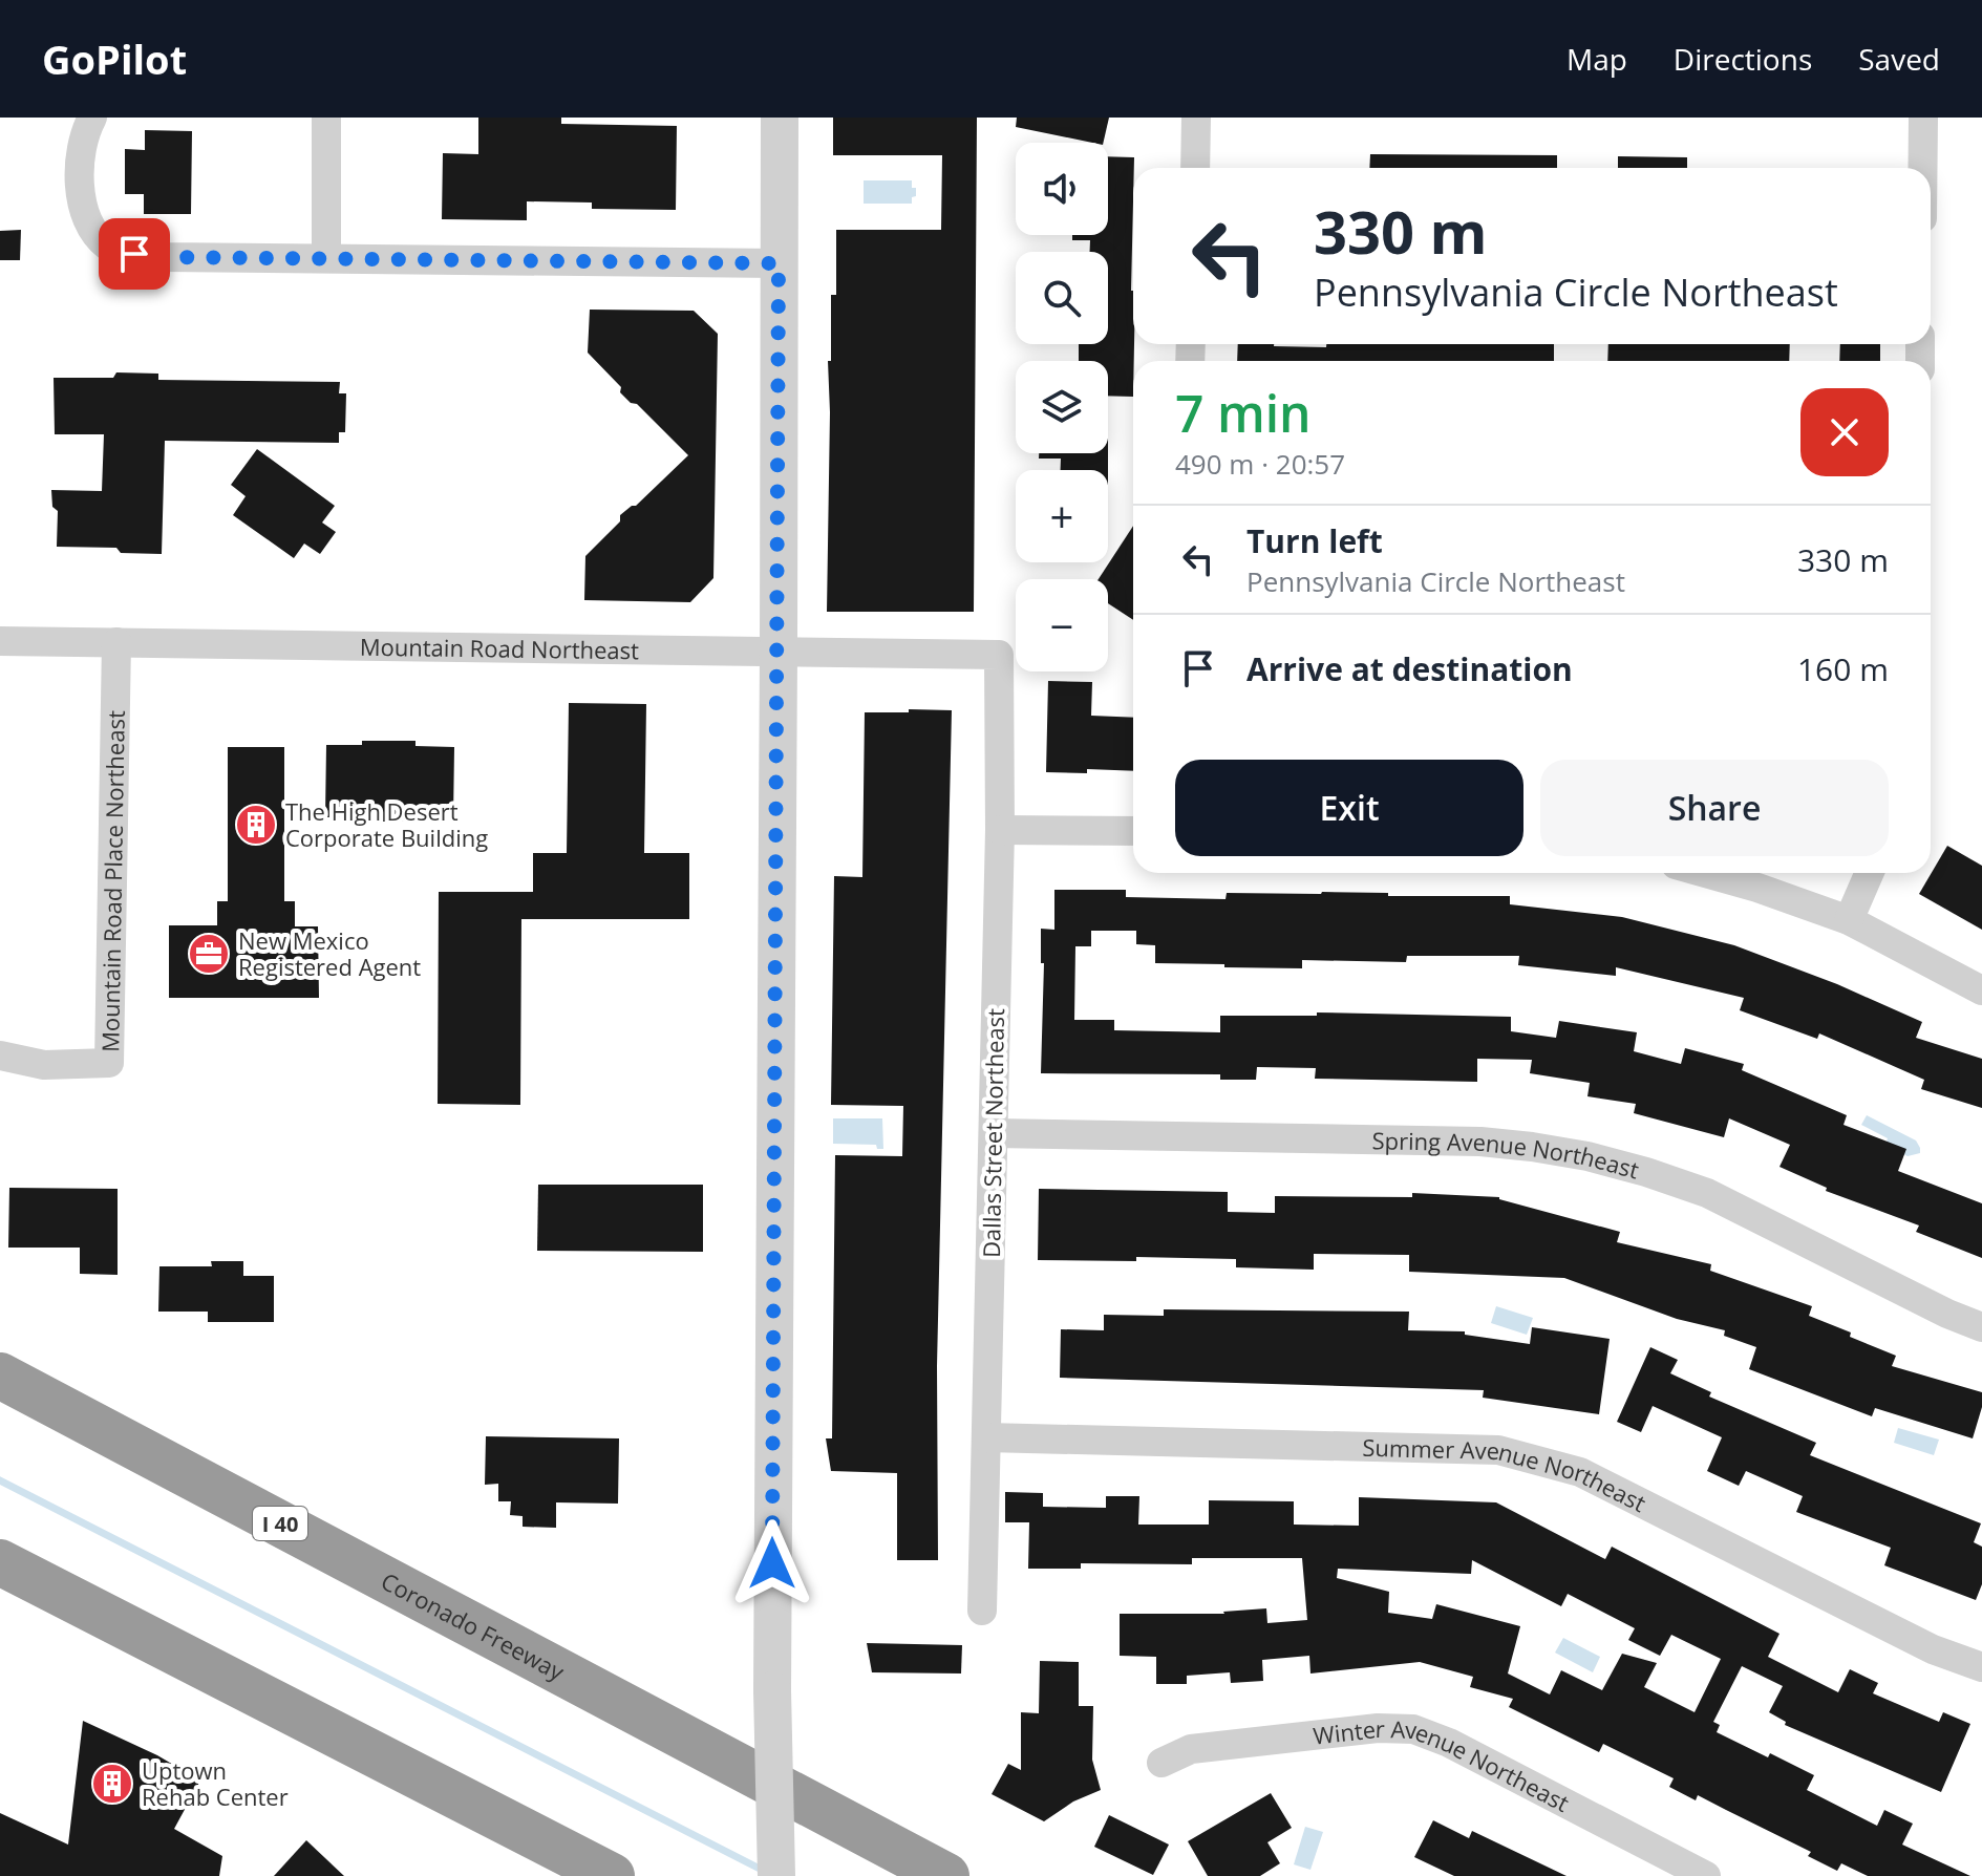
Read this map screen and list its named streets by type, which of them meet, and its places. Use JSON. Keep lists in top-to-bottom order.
{
  "streets": {
    "highway": ["I 40", "Coronado Freeway"],
    "street": [
      "Mountain Road Northeast",
      "Mountain Road Place Northeast",
      "Dallas Street Northeast",
      "Spring Avenue Northeast",
      "Summer Avenue Northeast",
      "Winter Avenue Northeast"
    ]
  },
  "crossings": [
    ["Mountain Road Northeast", "Mountain Road Place Northeast"],
    ["Mountain Road Northeast", "Dallas Street Northeast"],
    ["Dallas Street Northeast", "Spring Avenue Northeast"],
    ["Dallas Street Northeast", "Summer Avenue Northeast"]
  ],
  "places": {
    "building": ["The High Desert Corporate Building", "Uptown Rehab Center"],
    "office": ["New Mexico Registered Agent"]
  },
  "page": {
    "header": "GoPilot",
    "nav": ["Map", "Directions", "Saved"],
    "map_buttons": ["+", "−"],
    "turn": ["330 m", "Pennsylvania Circle Northeast"],
    "heading": ["7 min", "490 m · 20:57"],
    "list": [
      {
        "name": "Turn left",
        "note": "Pennsylvania Circle Northeast",
        "value": "330 m"
      },
      {
        "name": "Arrive at destination",
        "value": "160 m"
      }
    ],
    "buttons": ["Exit", "Share"]
  }
}
